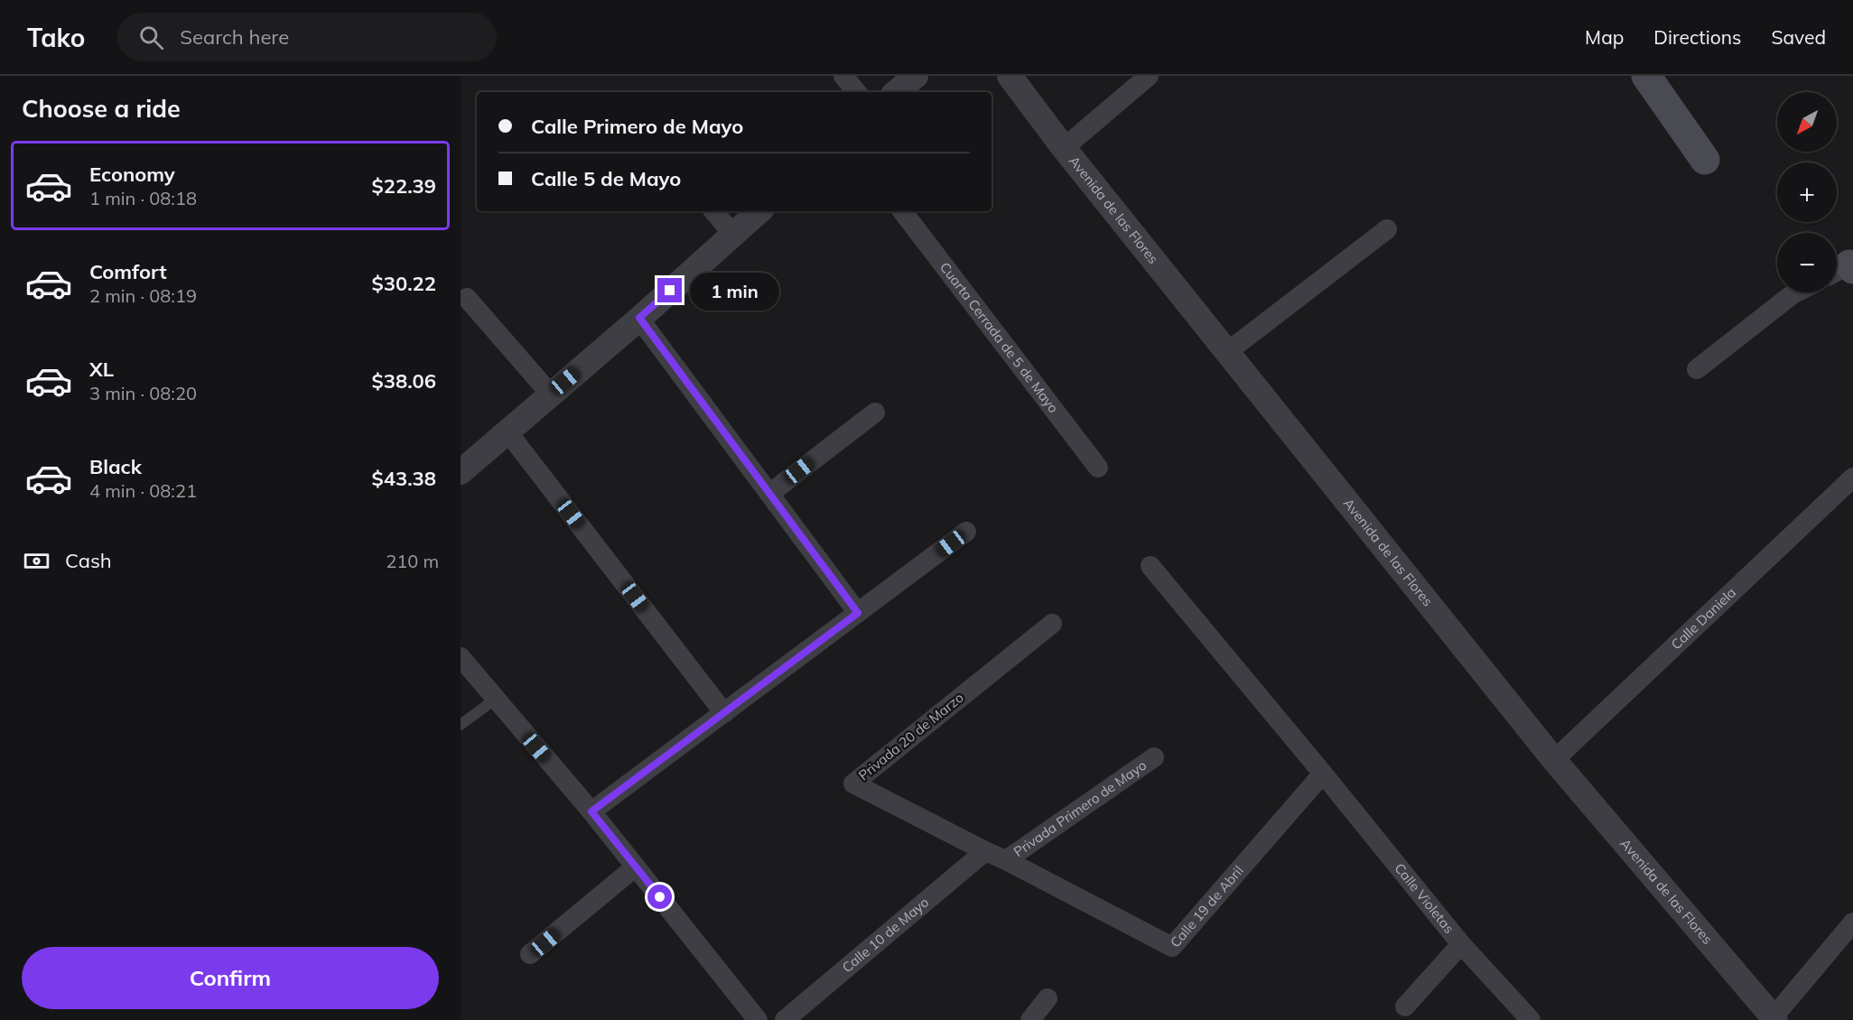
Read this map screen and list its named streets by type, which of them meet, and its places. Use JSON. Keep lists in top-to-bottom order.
{
  "streets": {
    "street": [
      "Avenida de las Flores",
      "Cuarta Cerrada de 5 de Mayo",
      "Calle Daniela",
      "Privada 20 de Marzo",
      "Privada Primero de Mayo",
      "Calle Violetas",
      "Calle 19 de Abril",
      "Calle 10 de Mayo"
    ]
  },
  "crossings": [
    ["Avenida de las Flores", "Calle Daniela"],
    ["Privada 20 de Marzo", "Privada Primero de Mayo"],
    ["Privada 20 de Marzo", "Calle 19 de Abril"],
    ["Privada 20 de Marzo", "Calle 10 de Mayo"],
    ["Privada Primero de Mayo", "Calle 19 de Abril"],
    ["Calle Violetas", "Calle 19 de Abril"]
  ],
  "north": "bottom left",
  "page": {
    "header": "Tako",
    "search": "Search here",
    "nav": ["Map", "Directions", "Saved"],
    "heading": "Choose a ride",
    "map_buttons": ["+", "−"],
    "banner": ["Calle Primero de Mayo", "Calle 5 de Mayo"],
    "list": [
      {
        "name": "Economy",
        "note": "1 min · 08:18",
        "value": "$22.39"
      },
      {
        "name": "Comfort",
        "note": "2 min · 08:19",
        "value": "$30.22"
      },
      {
        "name": "XL",
        "note": "3 min · 08:20",
        "value": "$38.06"
      },
      {
        "name": "Black",
        "note": "4 min · 08:21",
        "value": "$43.38"
      }
    ],
    "bubble": "1 min",
    "pay": ["Cash", "210 m"],
    "buttons": "Confirm"
  }
}
